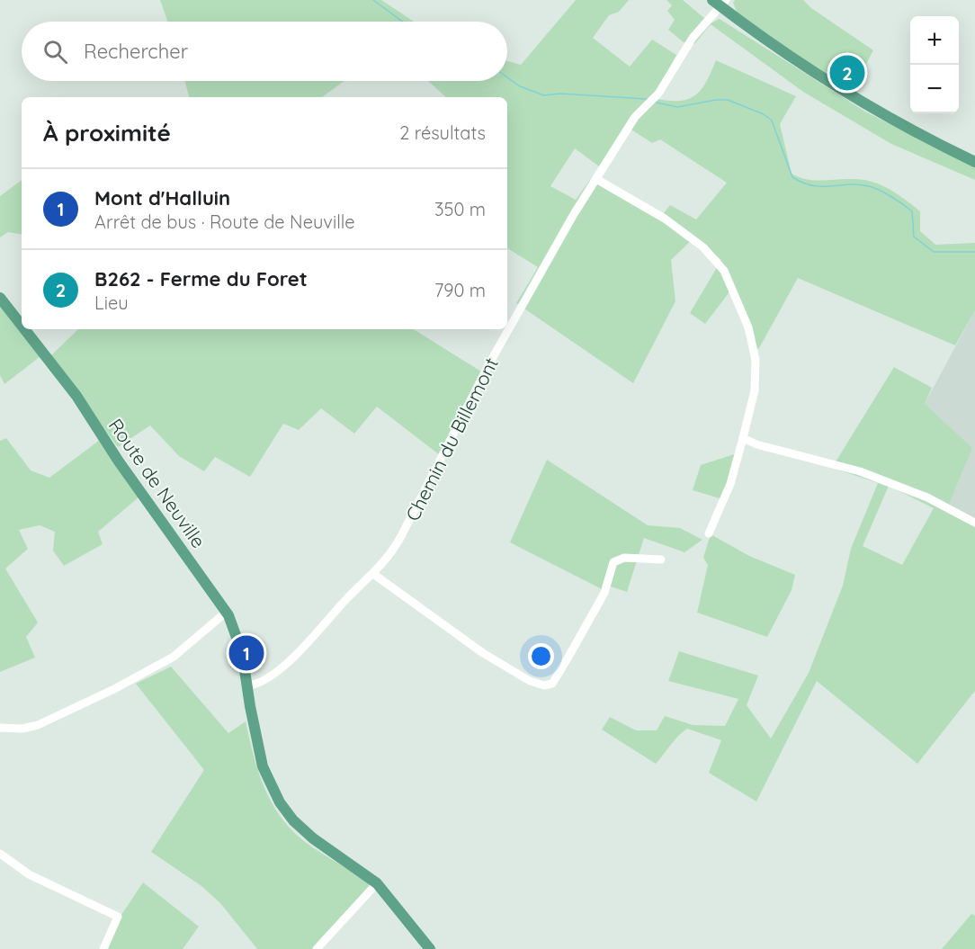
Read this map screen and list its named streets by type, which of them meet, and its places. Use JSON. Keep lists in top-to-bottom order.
{
  "streets": {
    "main road": ["Route de Neuville"],
    "street": ["Chemin du Billemont"]
  },
  "crossings": [
    ["Chemin du Billemont", "Route de Neuville"]
  ],
  "page": {
    "map_buttons": ["+", "−"],
    "search": "Rechercher",
    "pins": ["2", "1"],
    "heading": ["À proximité", "2 résultats"],
    "list": [
      {
        "mark": "1",
        "name": "Mont d'Halluin",
        "note": "Arrêt de bus · Route de Neuville",
        "value": "350 m"
      },
      {
        "mark": "2",
        "name": "B262 - Ferme du Foret",
        "note": "Lieu",
        "value": "790 m"
      }
    ]
  }
}
